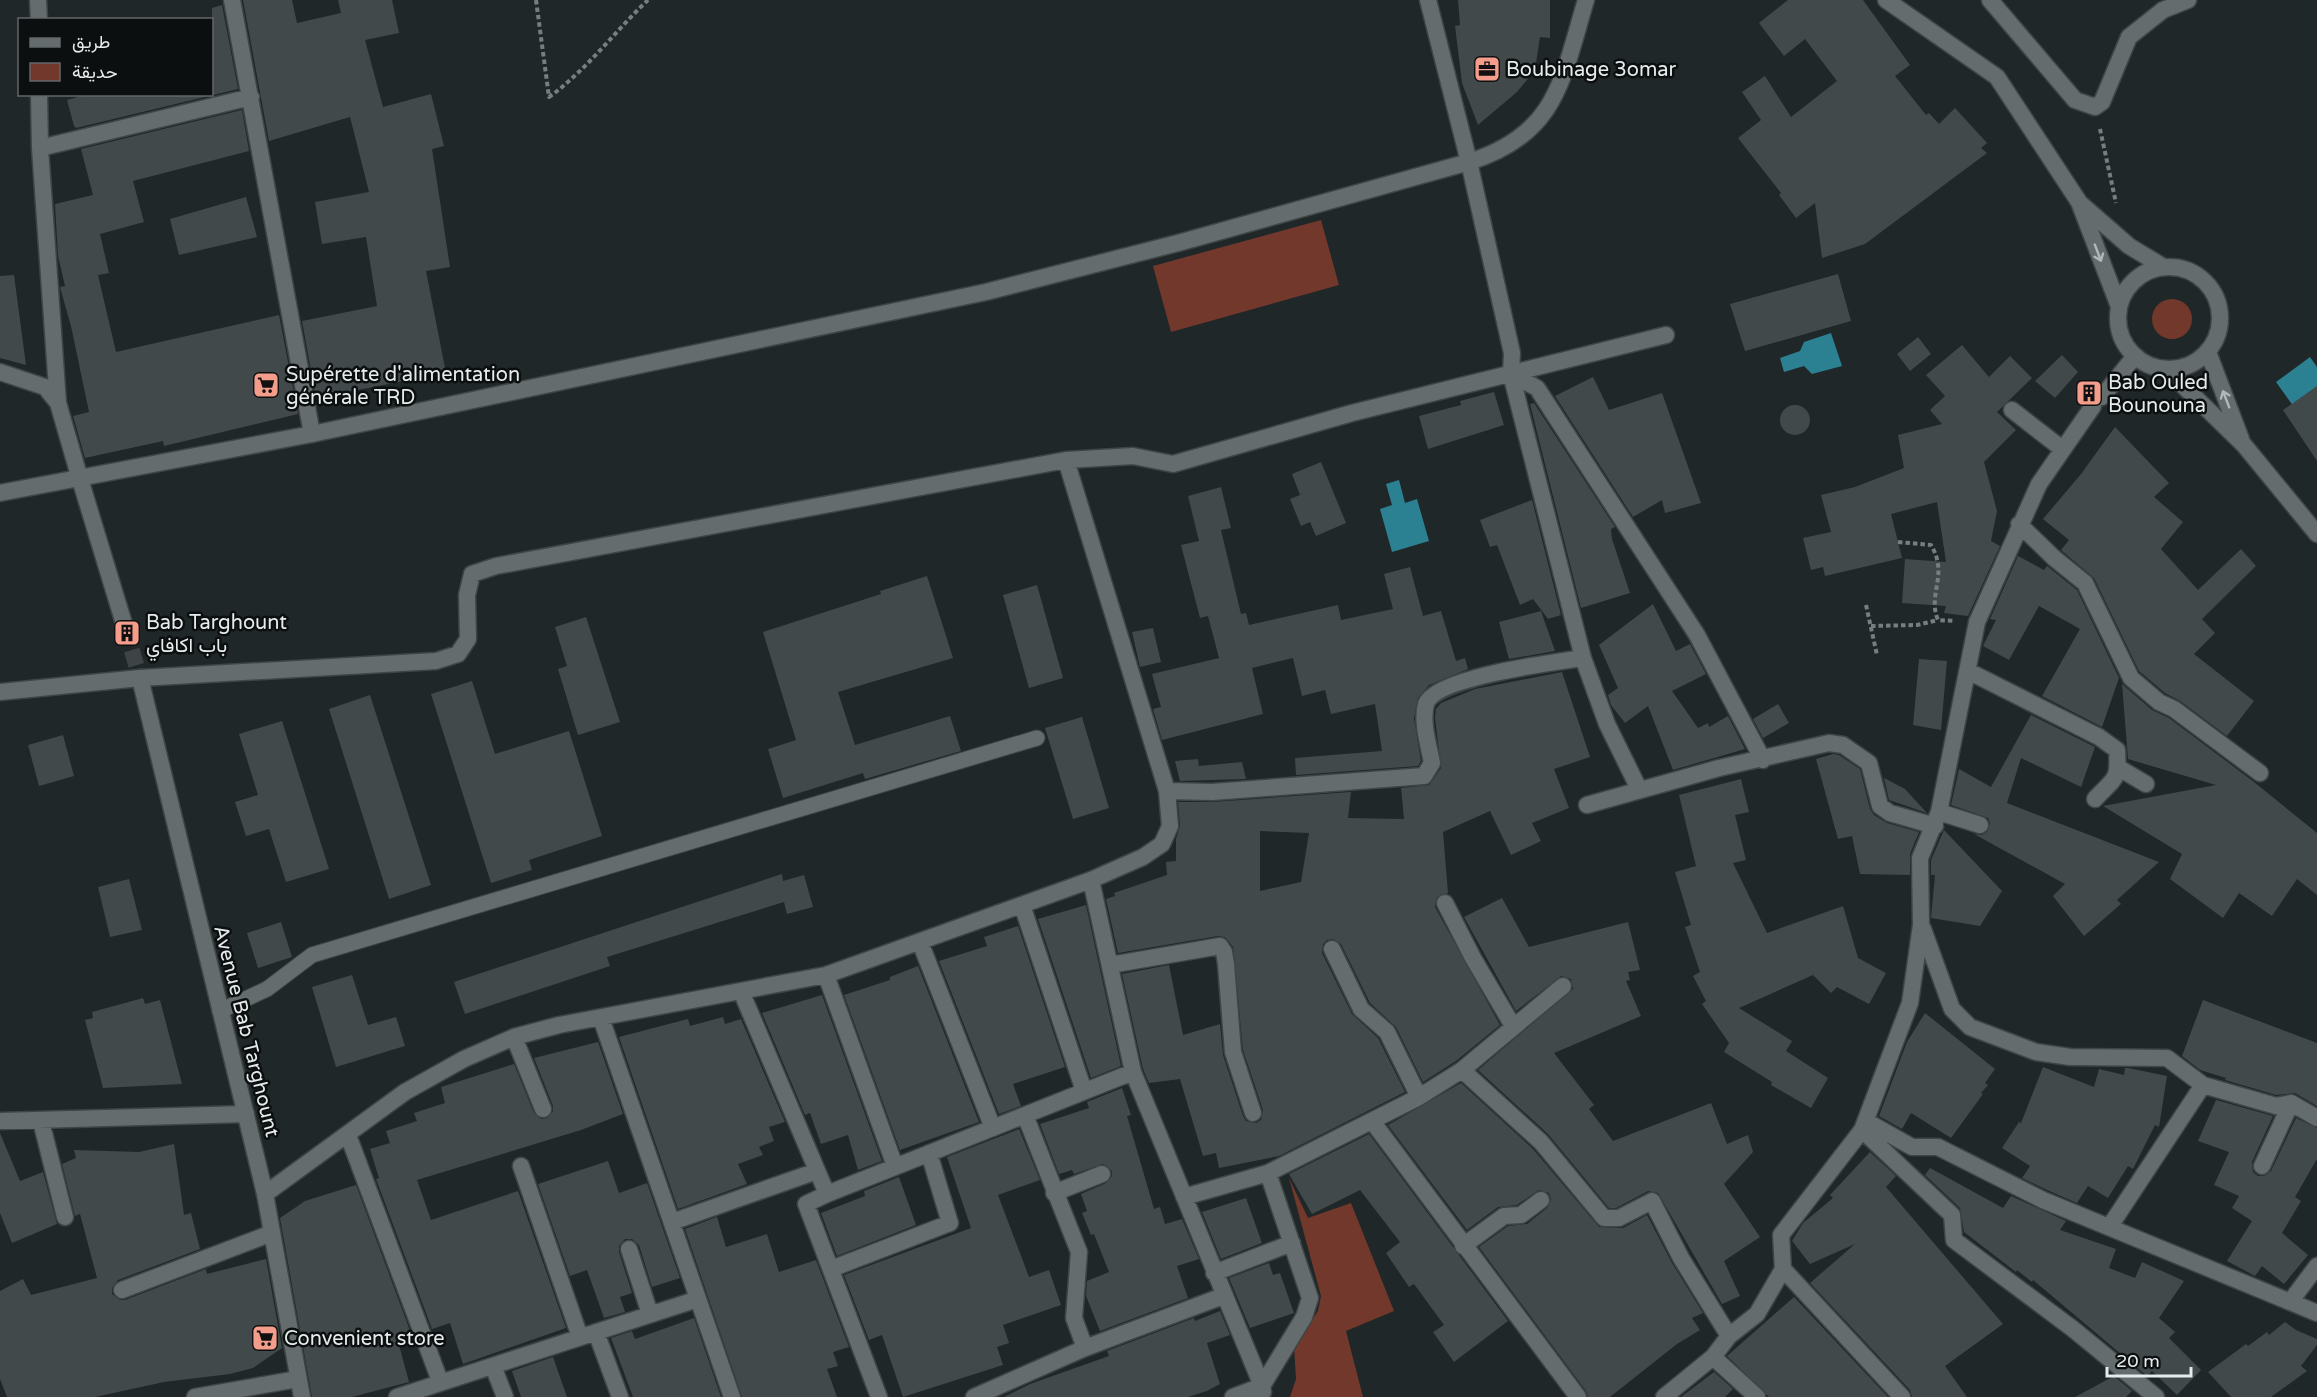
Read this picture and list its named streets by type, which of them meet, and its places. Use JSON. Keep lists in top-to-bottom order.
{
  "streets": {
    "street": ["Avenue Bab Targhount"]
  },
  "places": {
    "office": ["Boubinage 3omar"],
    "supermarket": ["Supérette d'alimentation générale TRD", "Convenient store"],
    "building": ["Bab Ouled Bounouna", "Bab Targhount باب اكافاي"]
  },
  "legend": ["طريق", "حديقة"],
  "scale_bar": "20 m"
}
